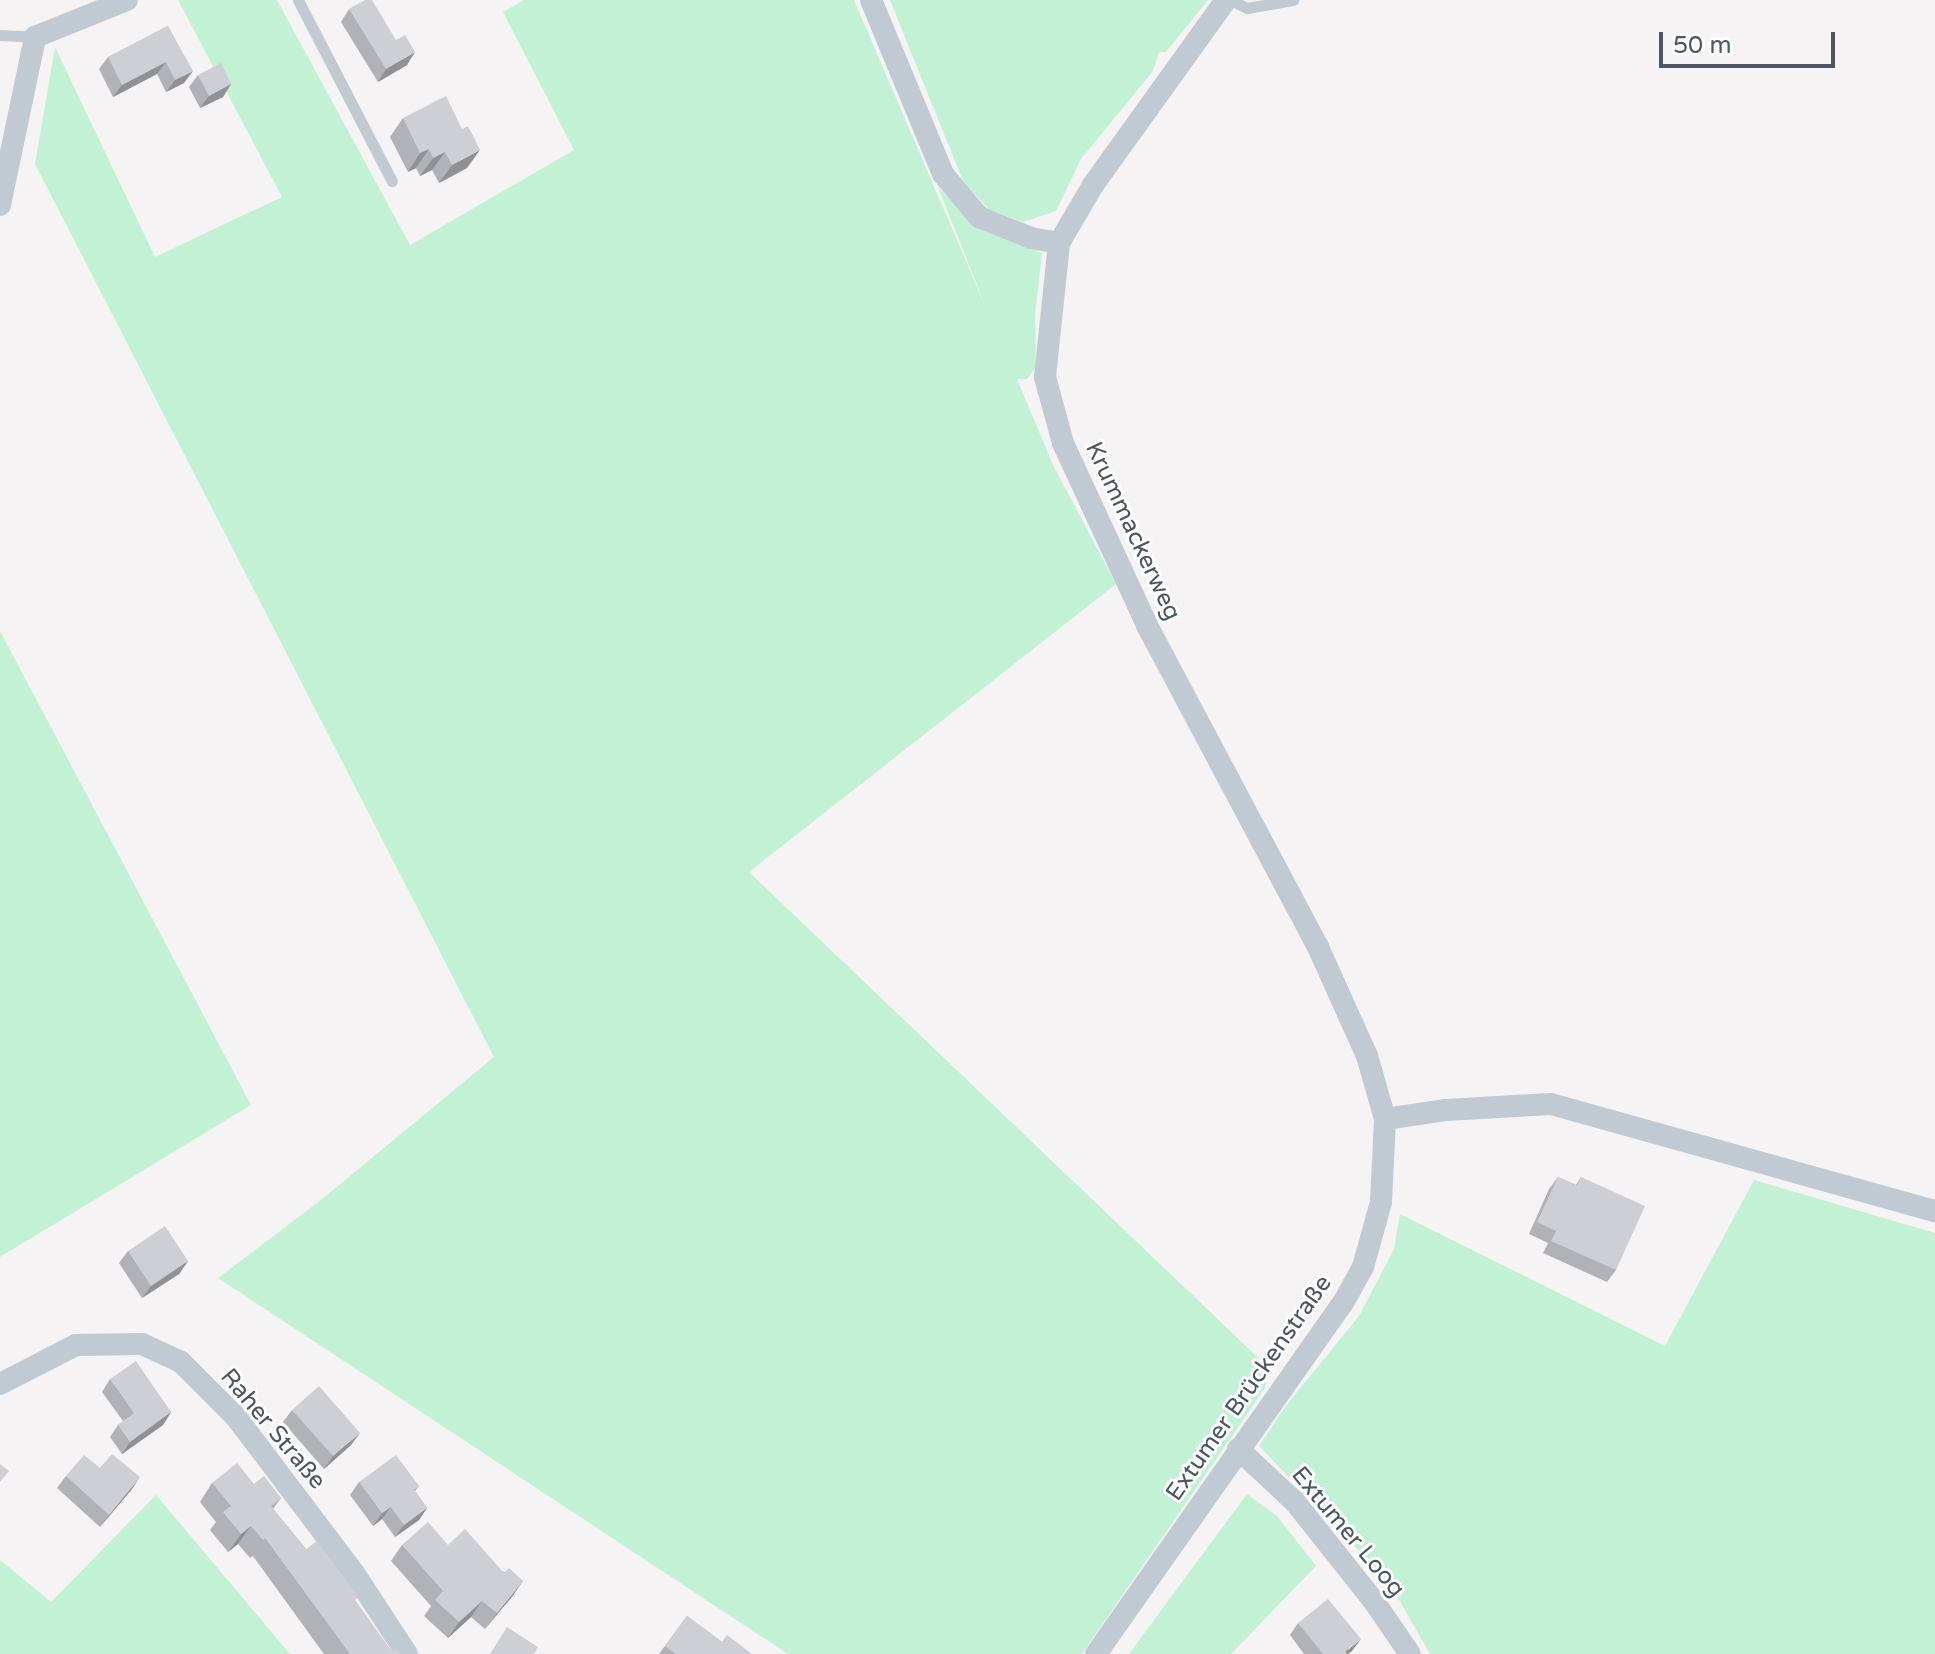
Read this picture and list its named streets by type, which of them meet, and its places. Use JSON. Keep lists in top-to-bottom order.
{
  "streets": {
    "street": [
      "Krummackerweg",
      "Extumer Brückenstraße",
      "Raher Straße",
      "Extumer Loog"
    ]
  },
  "crossings": [
    ["Krummackerweg", "Extumer Brückenstraße"],
    ["Extumer Brückenstraße", "Extumer Loog"]
  ],
  "scale_bar": "50 m"
}
